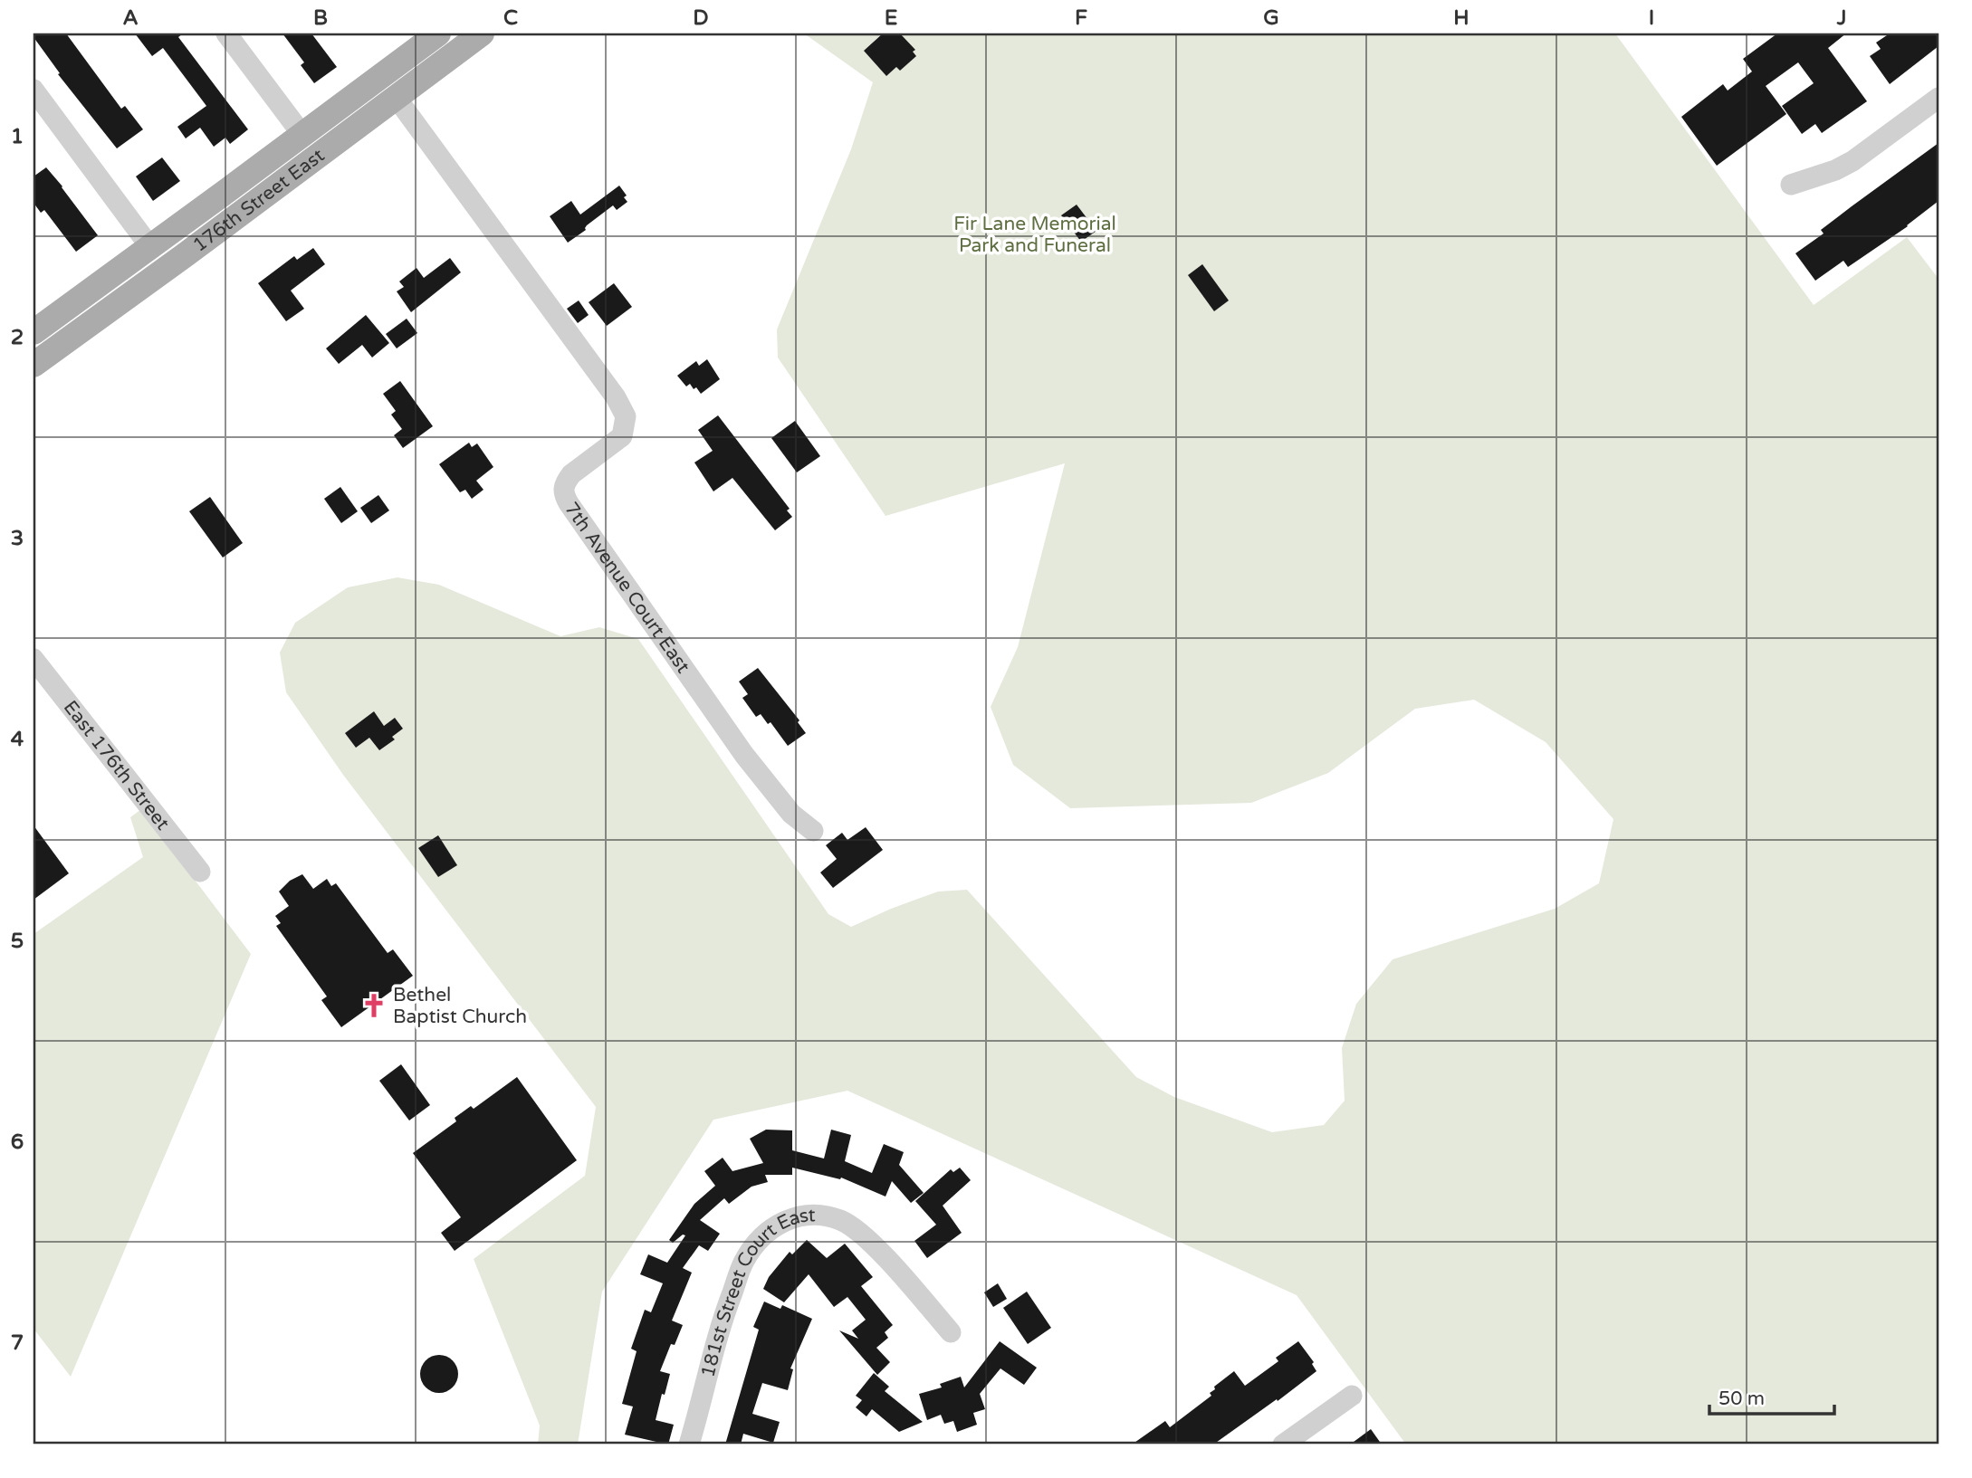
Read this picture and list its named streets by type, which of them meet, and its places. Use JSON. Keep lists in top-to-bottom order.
{
  "streets": {
    "main road": ["176th Street East"],
    "street": ["7th Avenue Court East", "East 176th Street", "181st Street Court East"]
  },
  "crossings": [
    ["176th Street East", "7th Avenue Court East"]
  ],
  "parks": ["Fir Lane Memorial Park and Funeral"],
  "places": {
    "church": ["Bethel Baptist Church"]
  },
  "scale_bar": "50 m",
  "grid": {
    "columns": [
      "A",
      "B",
      "C",
      "D",
      "E",
      "F",
      "G",
      "H",
      "I",
      "J"
    ],
    "rows": [
      "1",
      "2",
      "3",
      "4",
      "5",
      "6",
      "7"
    ]
  }
}
